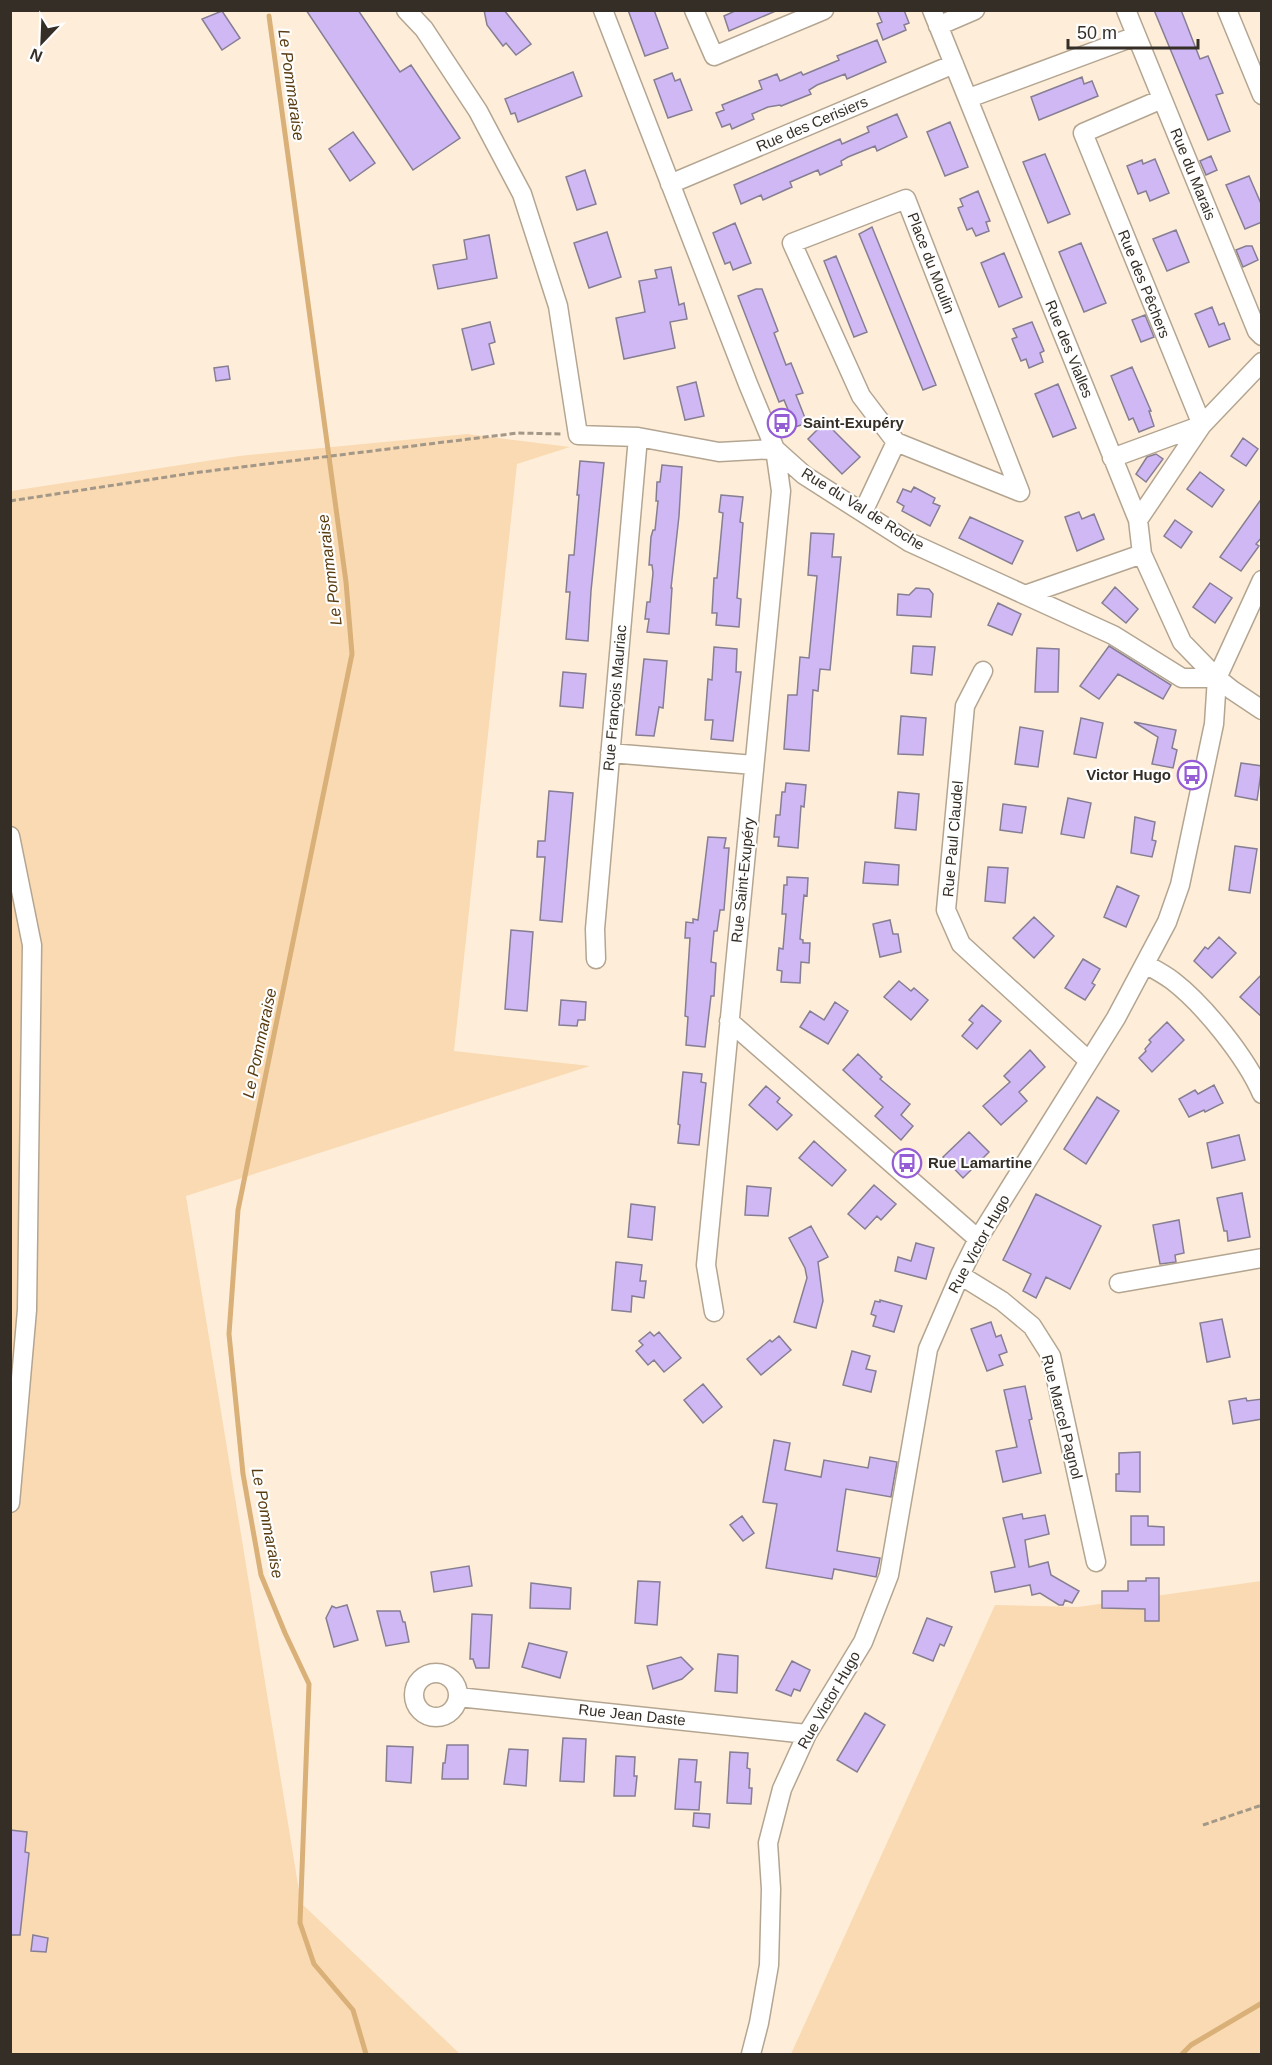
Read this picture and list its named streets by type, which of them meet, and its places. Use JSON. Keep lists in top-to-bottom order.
{
  "streets": {
    "street": [
      "Rue des Cerisiers",
      "Rue du Marais",
      "Place du Moulin",
      "Rue des Pêchers",
      "Rue des Vialles",
      "Rue du Val de Roche",
      "Rue François Mauriac",
      "Rue Paul Claudel",
      "Rue Saint-Exupéry",
      "Rue Victor Hugo",
      "Rue Marcel Pagnol",
      "Rue Jean Daste"
    ]
  },
  "crossings": [
    ["Rue des Cerisiers", "Rue des Vialles"],
    ["Rue des Cerisiers", "Rue du Val de Roche"],
    ["Rue du Marais", "Rue des Pêchers"],
    ["Rue des Vialles", "Rue du Val de Roche"],
    ["Rue des Vialles", "Rue Victor Hugo"],
    ["Rue du Val de Roche", "Rue Saint-Exupéry"],
    ["Rue du Val de Roche", "Rue Victor Hugo"],
    ["Rue Paul Claudel", "Rue Victor Hugo"],
    ["Rue Victor Hugo", "Rue Marcel Pagnol"],
    ["Rue Victor Hugo", "Rue Jean Daste"]
  ],
  "water": ["Le Pommaraise"],
  "places": {
    "bus stop": ["Saint-Exupéry", "Victor Hugo", "Rue Lamartine"]
  },
  "scale_bar": "50 m",
  "north": "bottom left"
}
